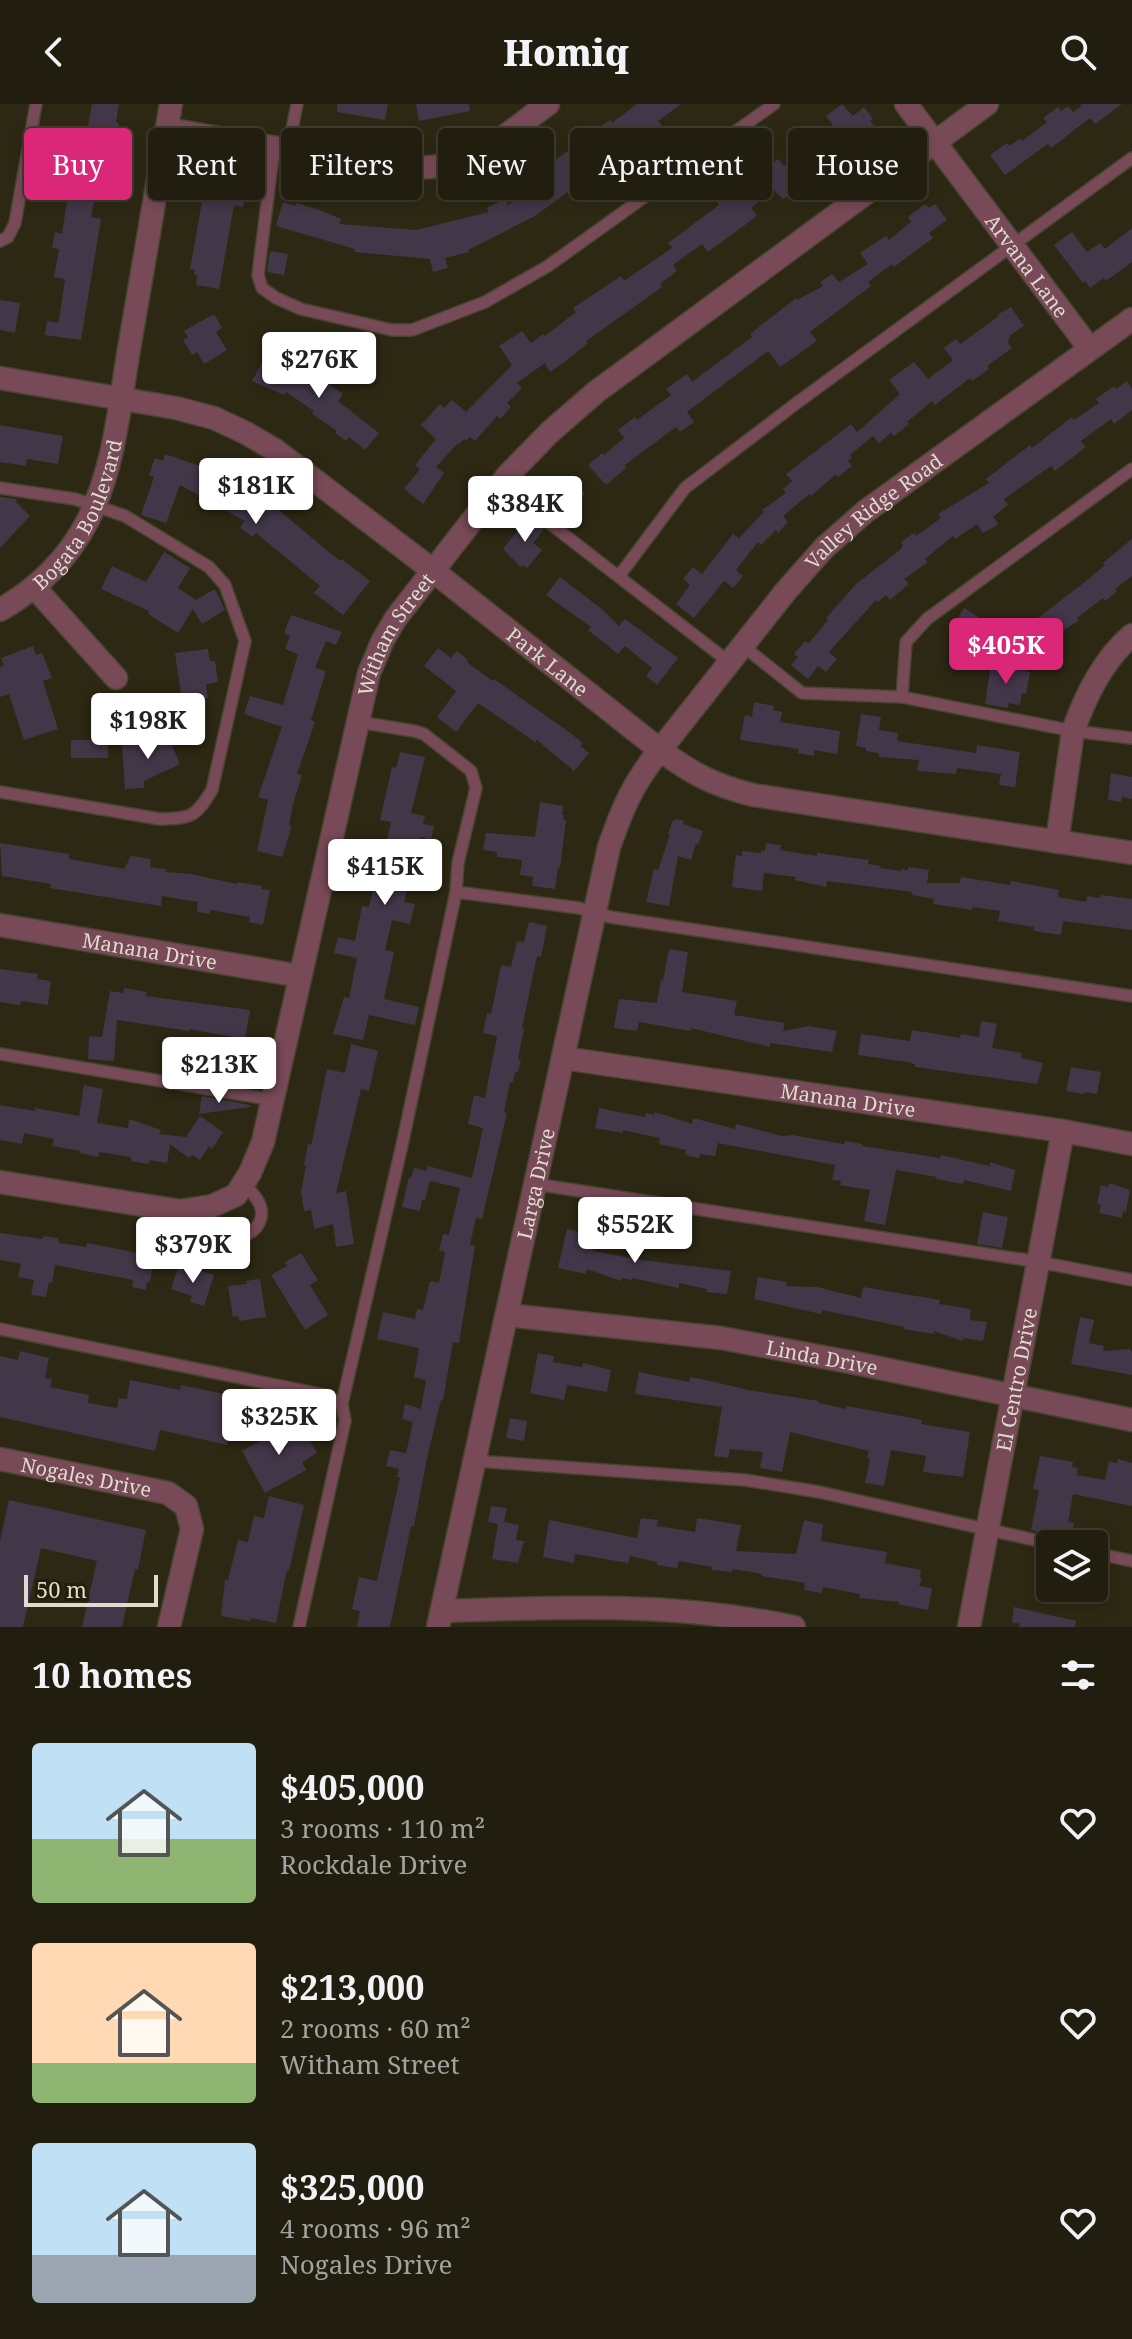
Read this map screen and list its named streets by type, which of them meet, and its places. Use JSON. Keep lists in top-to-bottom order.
{
  "streets": {
    "street": [
      "Arvana Lane",
      "Bogata Boulevard",
      "Valley Ridge Road",
      "Witham Street",
      "Park Lane",
      "Manana Drive",
      "Larga Drive",
      "Linda Drive",
      "El Centro Drive",
      "Nogales Drive"
    ]
  },
  "crossings": [
    ["Arvana Lane", "Valley Ridge Road"],
    ["Arvana Lane", "Witham Street"],
    ["Bogata Boulevard", "Park Lane"],
    ["Valley Ridge Road", "Park Lane"],
    ["Valley Ridge Road", "Larga Drive"],
    ["Witham Street", "Park Lane"],
    ["Witham Street", "Manana Drive"],
    ["Park Lane", "Larga Drive"],
    ["Manana Drive", "Larga Drive"],
    ["Manana Drive", "El Centro Drive"],
    ["Larga Drive", "Linda Drive"],
    ["Linda Drive", "El Centro Drive"]
  ],
  "scale_bar": "50 m",
  "page": {
    "header": "Homiq",
    "chip": [
      "Buy",
      "Rent",
      "Filters",
      "New",
      "Apartment",
      "House"
    ],
    "price": [
      "$276K",
      "$181K",
      "$384K",
      "$405K",
      "$198K",
      "$415K",
      "$213K",
      "$552K",
      "$379K",
      "$325K"
    ],
    "scale": "50 m",
    "heading": "10 homes",
    "list": [
      {
        "name": "$405,000",
        "note": "3 rooms · 110 m² · Rockdale Drive"
      },
      {
        "name": "$213,000",
        "note": "2 rooms · 60 m² · Witham Street"
      },
      {
        "name": "$325,000",
        "note": "4 rooms · 96 m² · Nogales Drive"
      }
    ]
  }
}
